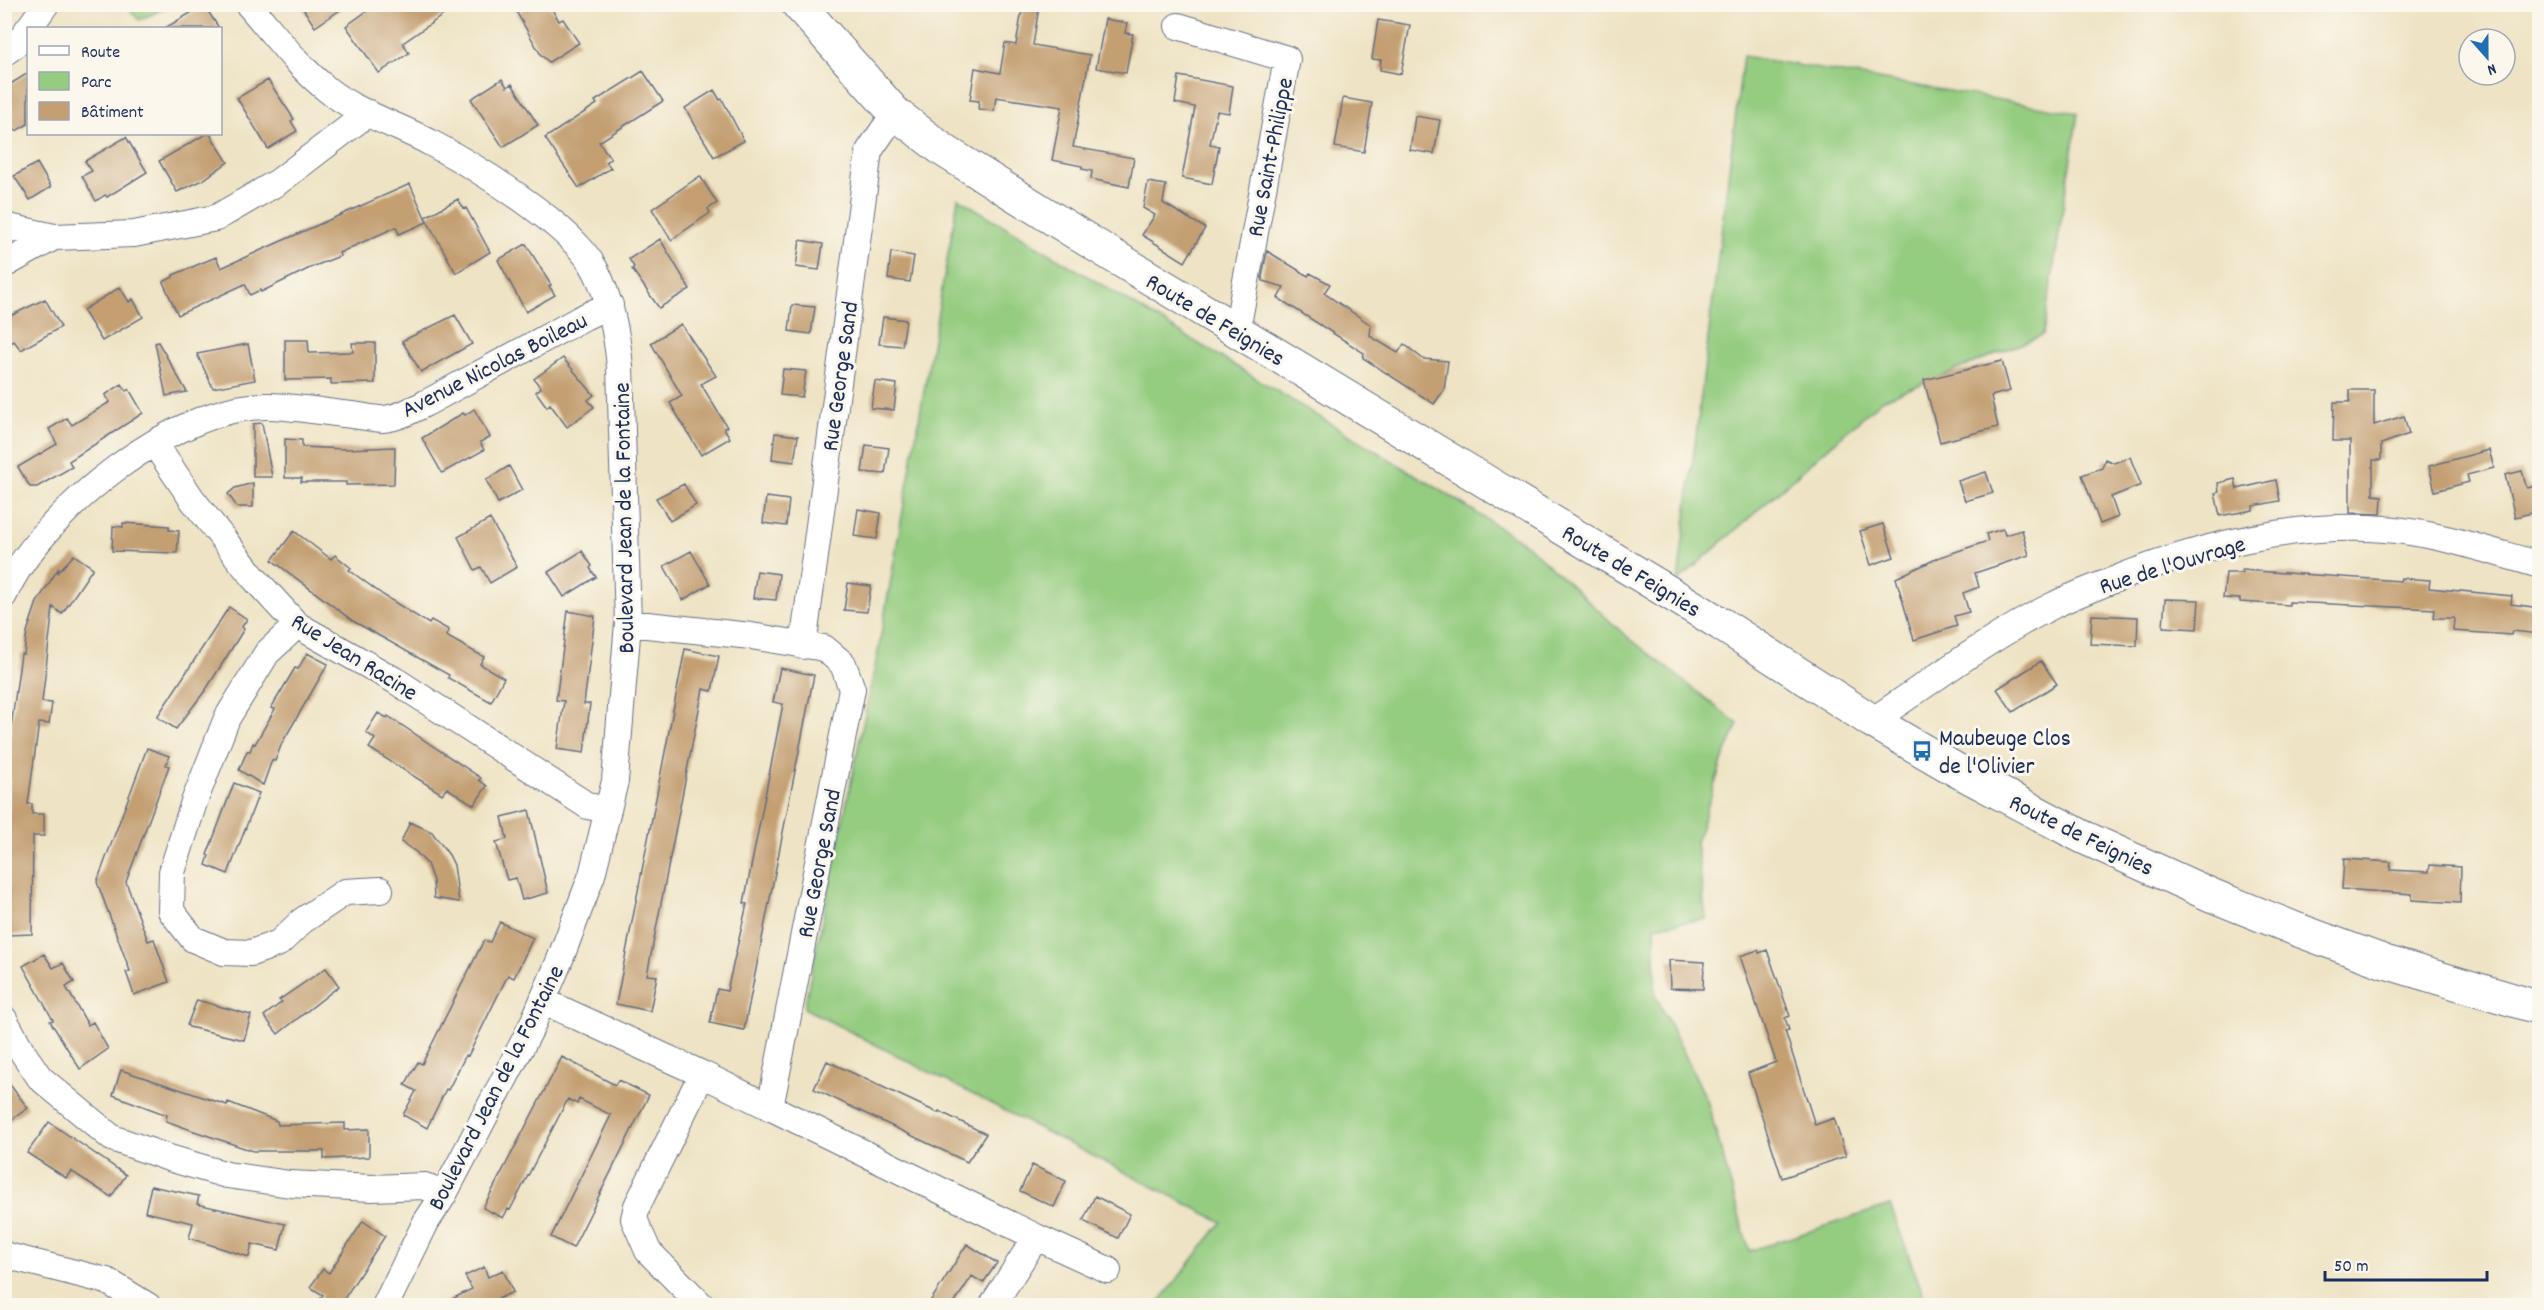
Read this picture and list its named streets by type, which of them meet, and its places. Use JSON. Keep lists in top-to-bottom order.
{
  "streets": {
    "street": [
      "Rue Saint-Philippe",
      "Route de Feignies",
      "Avenue Nicolas Boileau",
      "Rue George Sand",
      "Boulevard Jean de la Fontaine",
      "Rue de l'Ouvrage",
      "Rue Jean Racine"
    ]
  },
  "crossings": [
    ["Rue Saint-Philippe", "Route de Feignies"],
    ["Route de Feignies", "Rue George Sand"],
    ["Route de Feignies", "Rue de l'Ouvrage"],
    ["Avenue Nicolas Boileau", "Boulevard Jean de la Fontaine"],
    ["Avenue Nicolas Boileau", "Rue Jean Racine"],
    ["Rue George Sand", "Boulevard Jean de la Fontaine"],
    ["Boulevard Jean de la Fontaine", "Rue Jean Racine"]
  ],
  "places": {
    "bus stop": ["Maubeuge Clos de l'Olivier"]
  },
  "legend": ["Route", "Parc", "Bâtiment"],
  "scale_bar": "50 m",
  "north": "bottom"
}
